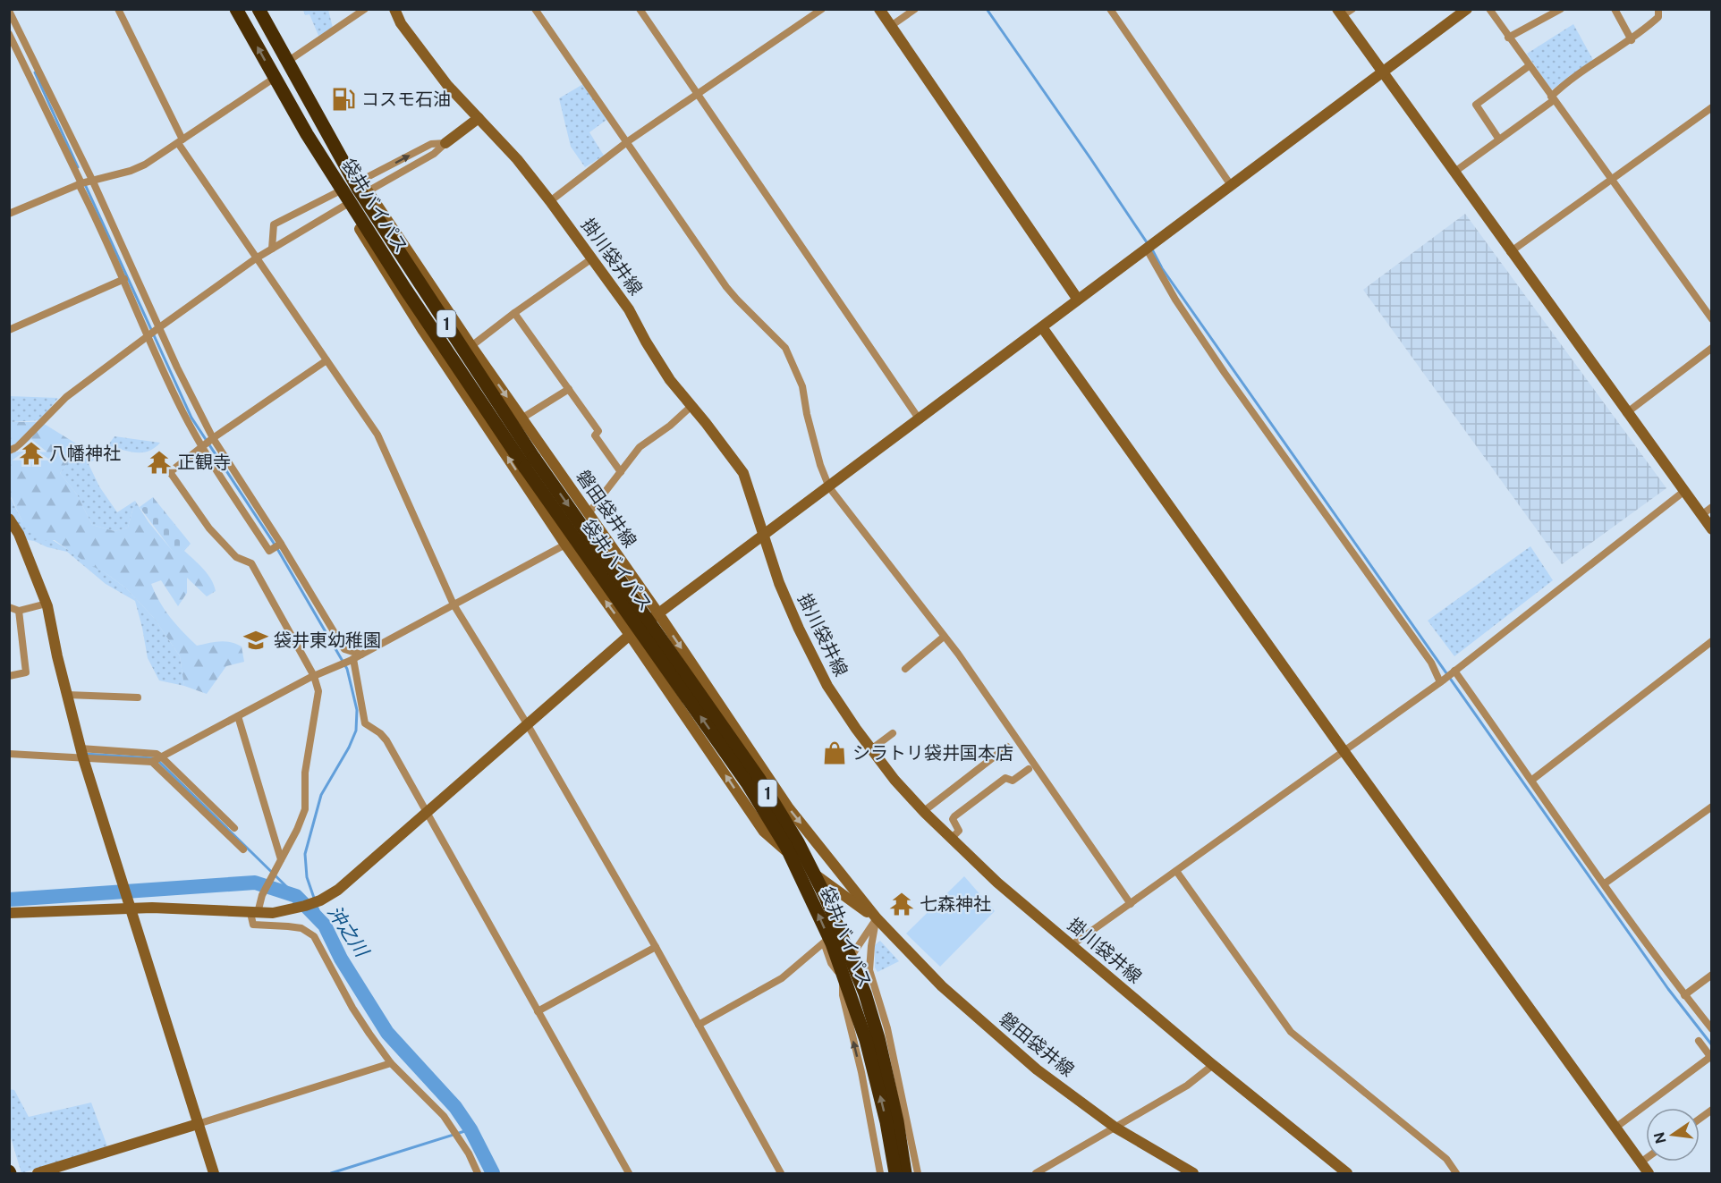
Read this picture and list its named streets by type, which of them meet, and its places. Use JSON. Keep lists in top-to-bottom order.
{
  "streets": {
    "highway": ["袋井バイパス", "1"],
    "street": ["掛川袋井線", "磐田袋井線"]
  },
  "crossings": [
    ["袋井バイパス", "磐田袋井線"]
  ],
  "water": ["沖之川"],
  "places": {
    "fuel station": ["コスモ石油"],
    "temple": ["八幡神社", "正観寺", "七森神社"],
    "school or university": ["袋井東幼稚園"],
    "shop": ["シラトリ袋井国本店"]
  },
  "north": "left"
}
